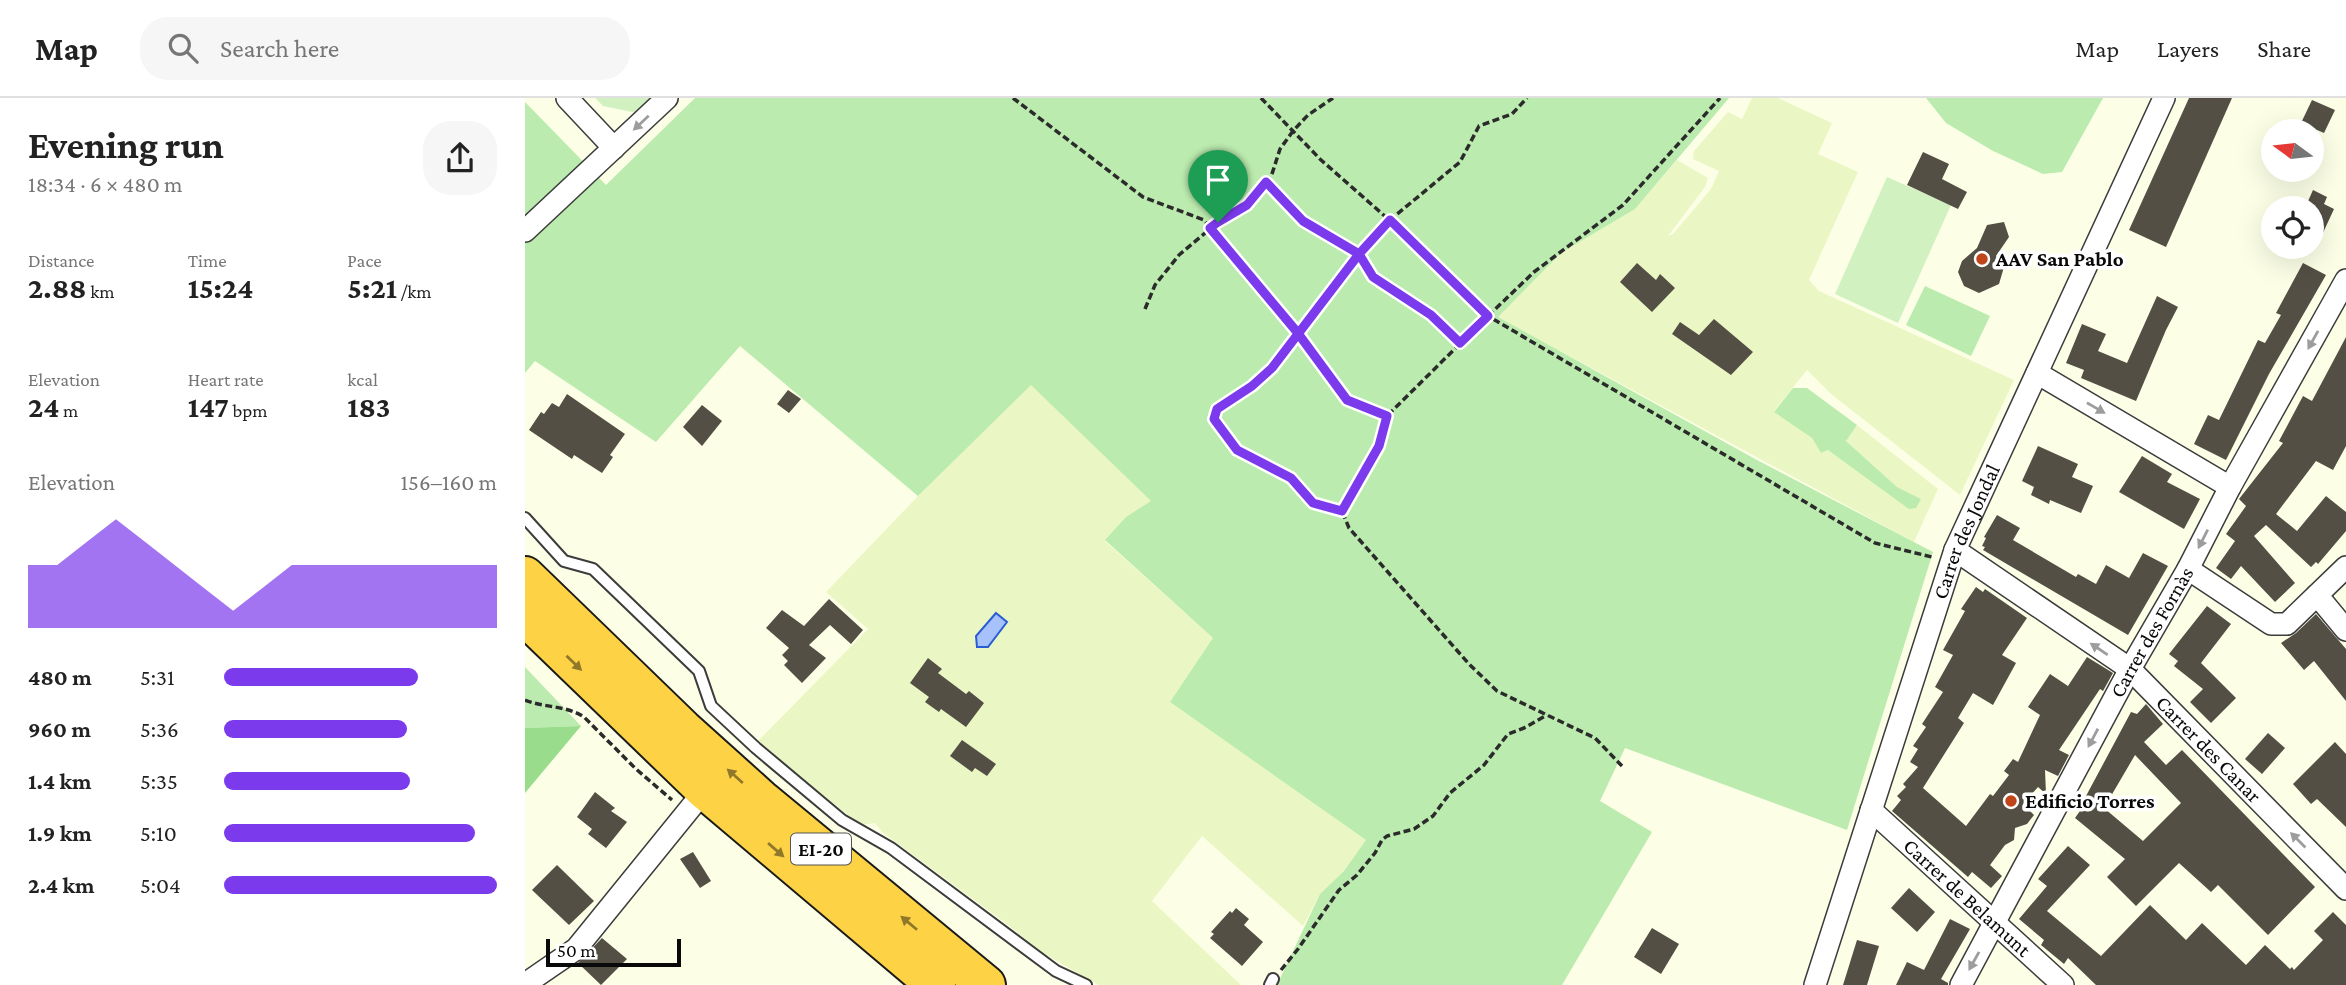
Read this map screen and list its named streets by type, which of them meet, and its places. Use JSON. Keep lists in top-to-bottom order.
{
  "streets": {
    "highway": ["EI-20"],
    "street": [
      "Carrer des Jondal",
      "Carrer des Fornàs",
      "Carrer des Canar",
      "Carrer de Belamunt"
    ]
  },
  "crossings": [
    ["Carrer des Jondal", "Carrer des Canar"],
    ["Carrer des Jondal", "Carrer de Belamunt"],
    ["Carrer des Fornàs", "Carrer des Canar"],
    ["Carrer des Fornàs", "Carrer de Belamunt"]
  ],
  "one_way": ["Carrer des Fornàs", "Carrer des Canar"],
  "places": ["AAV San Pablo", "Edificio Torres"],
  "scale_bar": "50 m",
  "north": "left",
  "page": {
    "header": "Map",
    "search": "Search here",
    "nav": ["Map", "Layers", "Share"],
    "heading": ["Evening run", "18:34 · 6 × 480 m"],
    "stats": [
      ["Distance", "2.88 km"],
      ["Time", "15:24"],
      ["Pace", "5:21 /km"],
      ["Elevation", "24 m"],
      ["Heart rate", "147 bpm"],
      ["kcal", "183"]
    ],
    "chart": ["Elevation", "156–160 m"],
    "list": [
      {
        "name": "480 m",
        "note": "5:31"
      },
      {
        "name": "960 m",
        "note": "5:36"
      },
      {
        "name": "1.4 km",
        "note": "5:35"
      },
      {
        "name": "1.9 km",
        "note": "5:10"
      },
      {
        "name": "2.4 km",
        "note": "5:04"
      }
    ],
    "scale": "50 m"
  }
}
